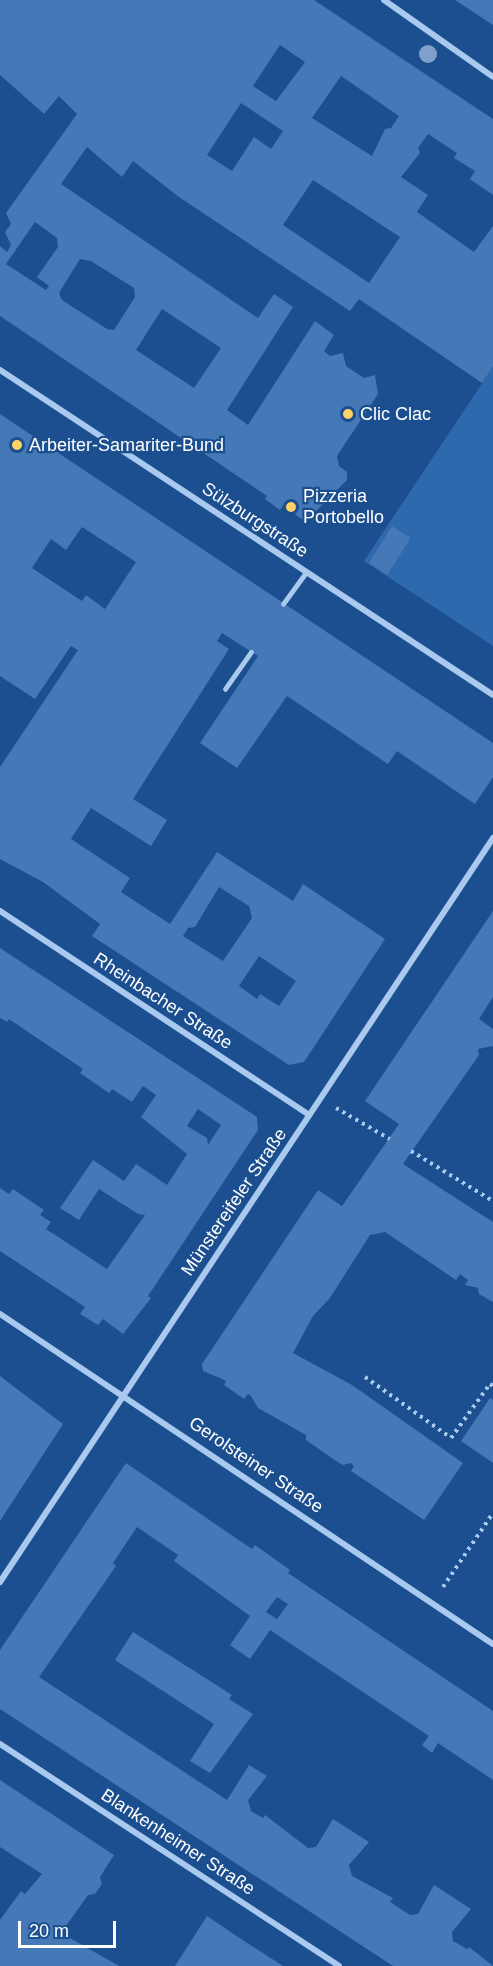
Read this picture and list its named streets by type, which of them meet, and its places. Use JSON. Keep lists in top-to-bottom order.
{
  "streets": {
    "street": [
      "Sülzburgstraße",
      "Rheinbacher Straße",
      "Münstereifeler Straße",
      "Gerolsteiner Straße",
      "Blankenheimer Straße"
    ]
  },
  "crossings": [
    ["Rheinbacher Straße", "Münstereifeler Straße"],
    ["Münstereifeler Straße", "Gerolsteiner Straße"]
  ],
  "places": ["Clic Clac", "Arbeiter-Samariter-Bund", "Pizzeria Portobello"],
  "scale_bar": "20 m"
}
